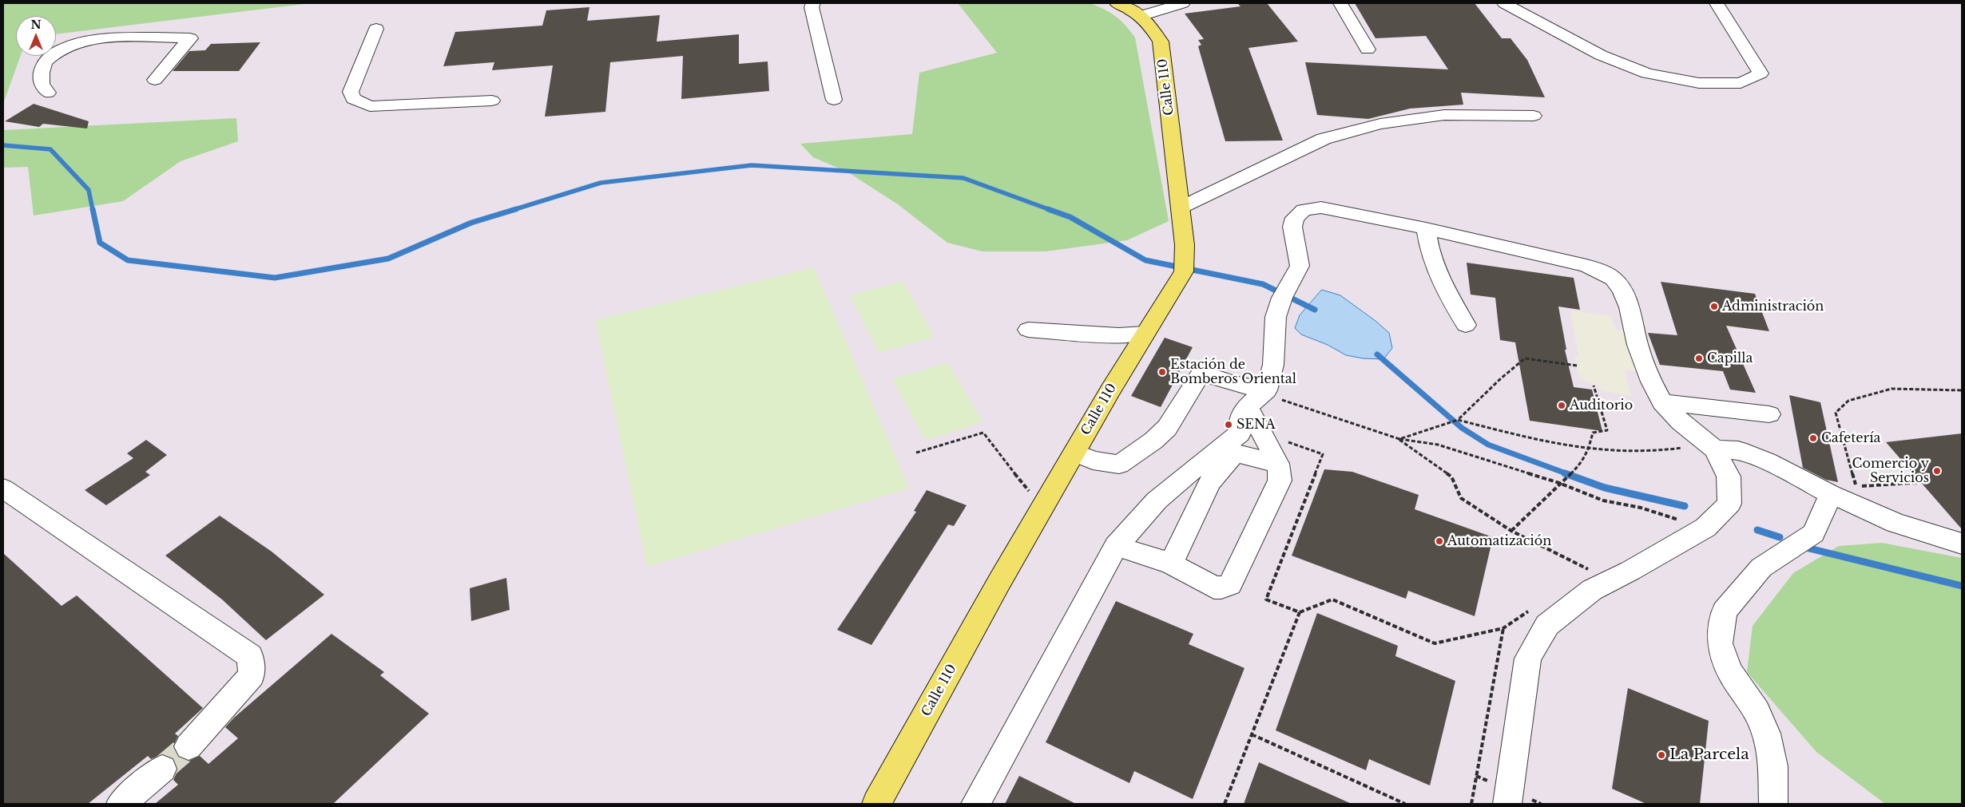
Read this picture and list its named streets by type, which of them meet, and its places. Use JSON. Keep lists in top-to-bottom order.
{
  "streets": {
    "main road": ["Calle 110"]
  },
  "places": [
    "Administración",
    "Capilla",
    "Estación de Bomberos Oriental",
    "Auditorio",
    "SENA",
    "Cafetería",
    "Comercio y Servicios",
    "Automatización",
    "La Parcela"
  ],
  "north": "top"
}
